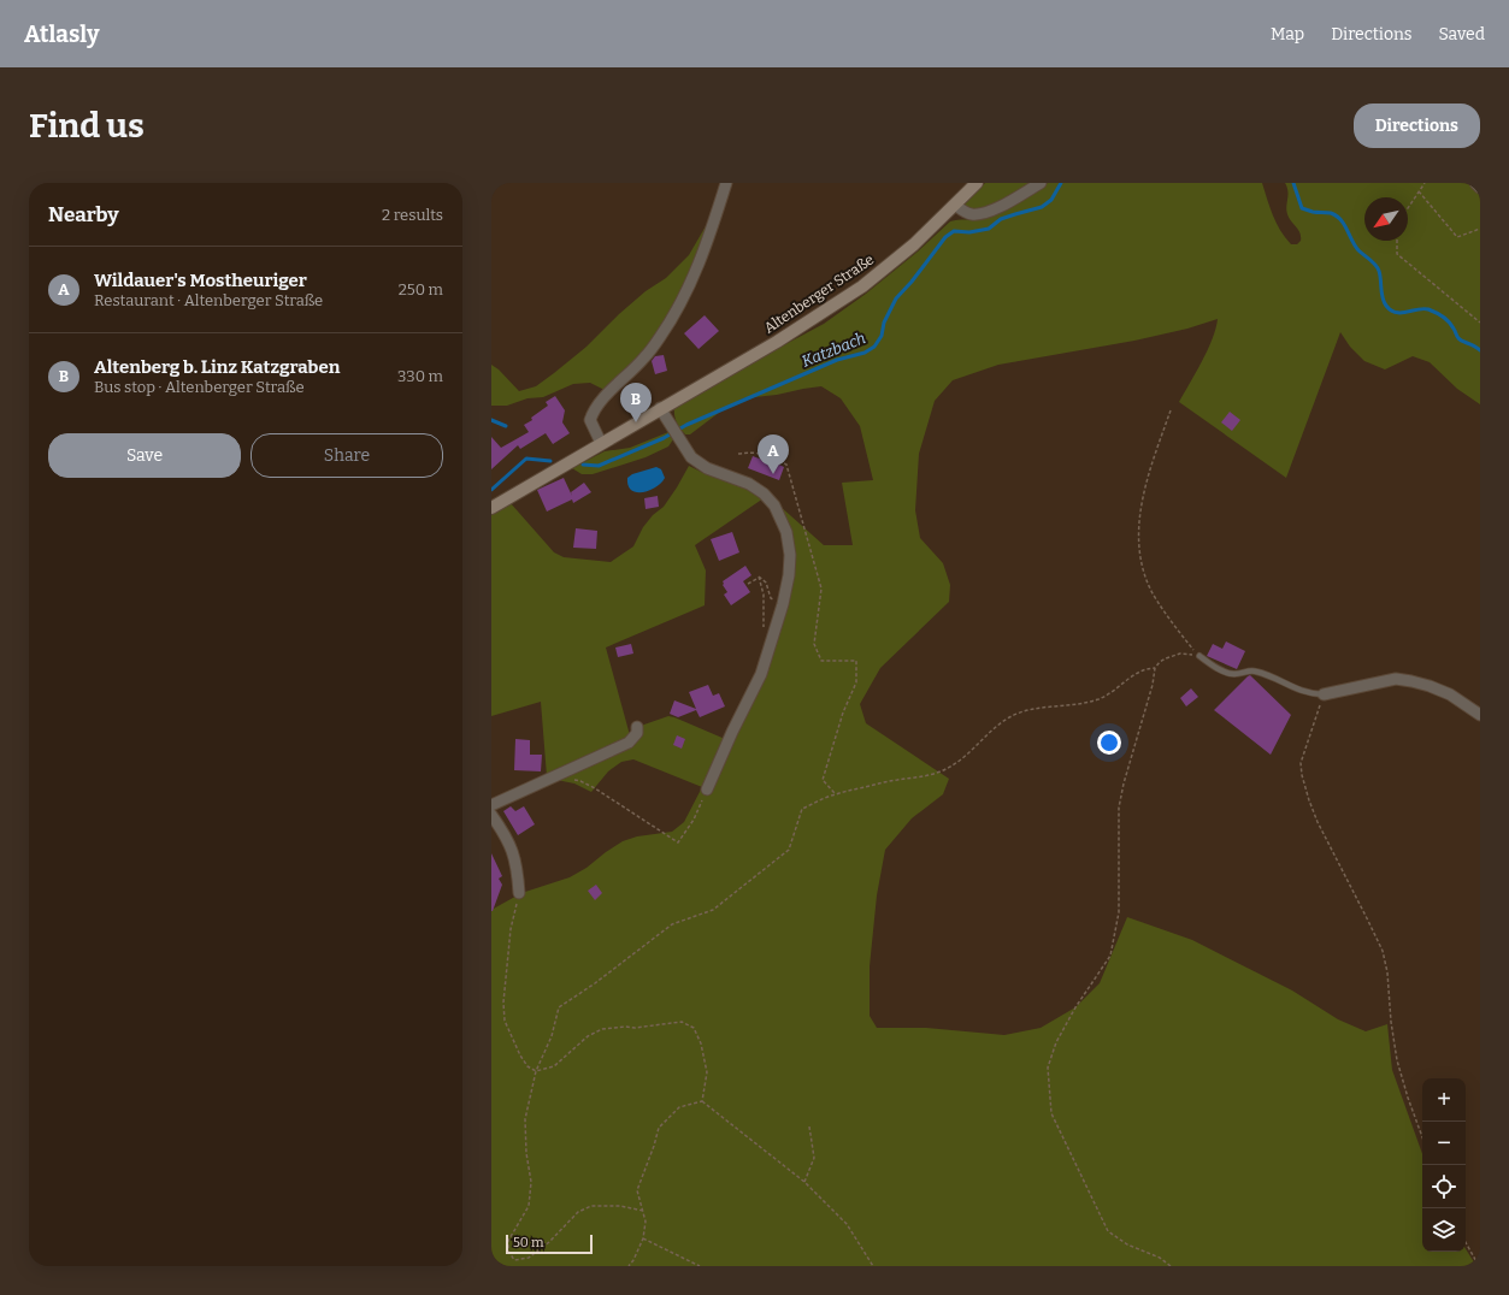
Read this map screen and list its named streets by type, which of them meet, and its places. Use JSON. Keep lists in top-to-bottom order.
{
  "streets": {
    "street": ["Altenberger Straße"]
  },
  "water": ["Katzbach"],
  "scale_bar": "50 m",
  "north": "bottom left",
  "page": {
    "header": "Atlasly",
    "nav": ["Map", "Directions", "Saved"],
    "buttons": [
      "Directions",
      ["Save", "Share"]
    ],
    "title": "Find us",
    "heading": ["Nearby", "2 results"],
    "list": [
      {
        "mark": "A",
        "name": "Wildauer's Mostheuriger",
        "note": "Restaurant · Altenberger Straße",
        "value": "250 m"
      },
      {
        "mark": "B",
        "name": "Altenberg b. Linz Katzgraben",
        "note": "Bus stop · Altenberger Straße",
        "value": "330 m"
      }
    ],
    "pins": ["B", "A"],
    "map_buttons": ["+", "−"],
    "scale": "50 m"
  }
}
